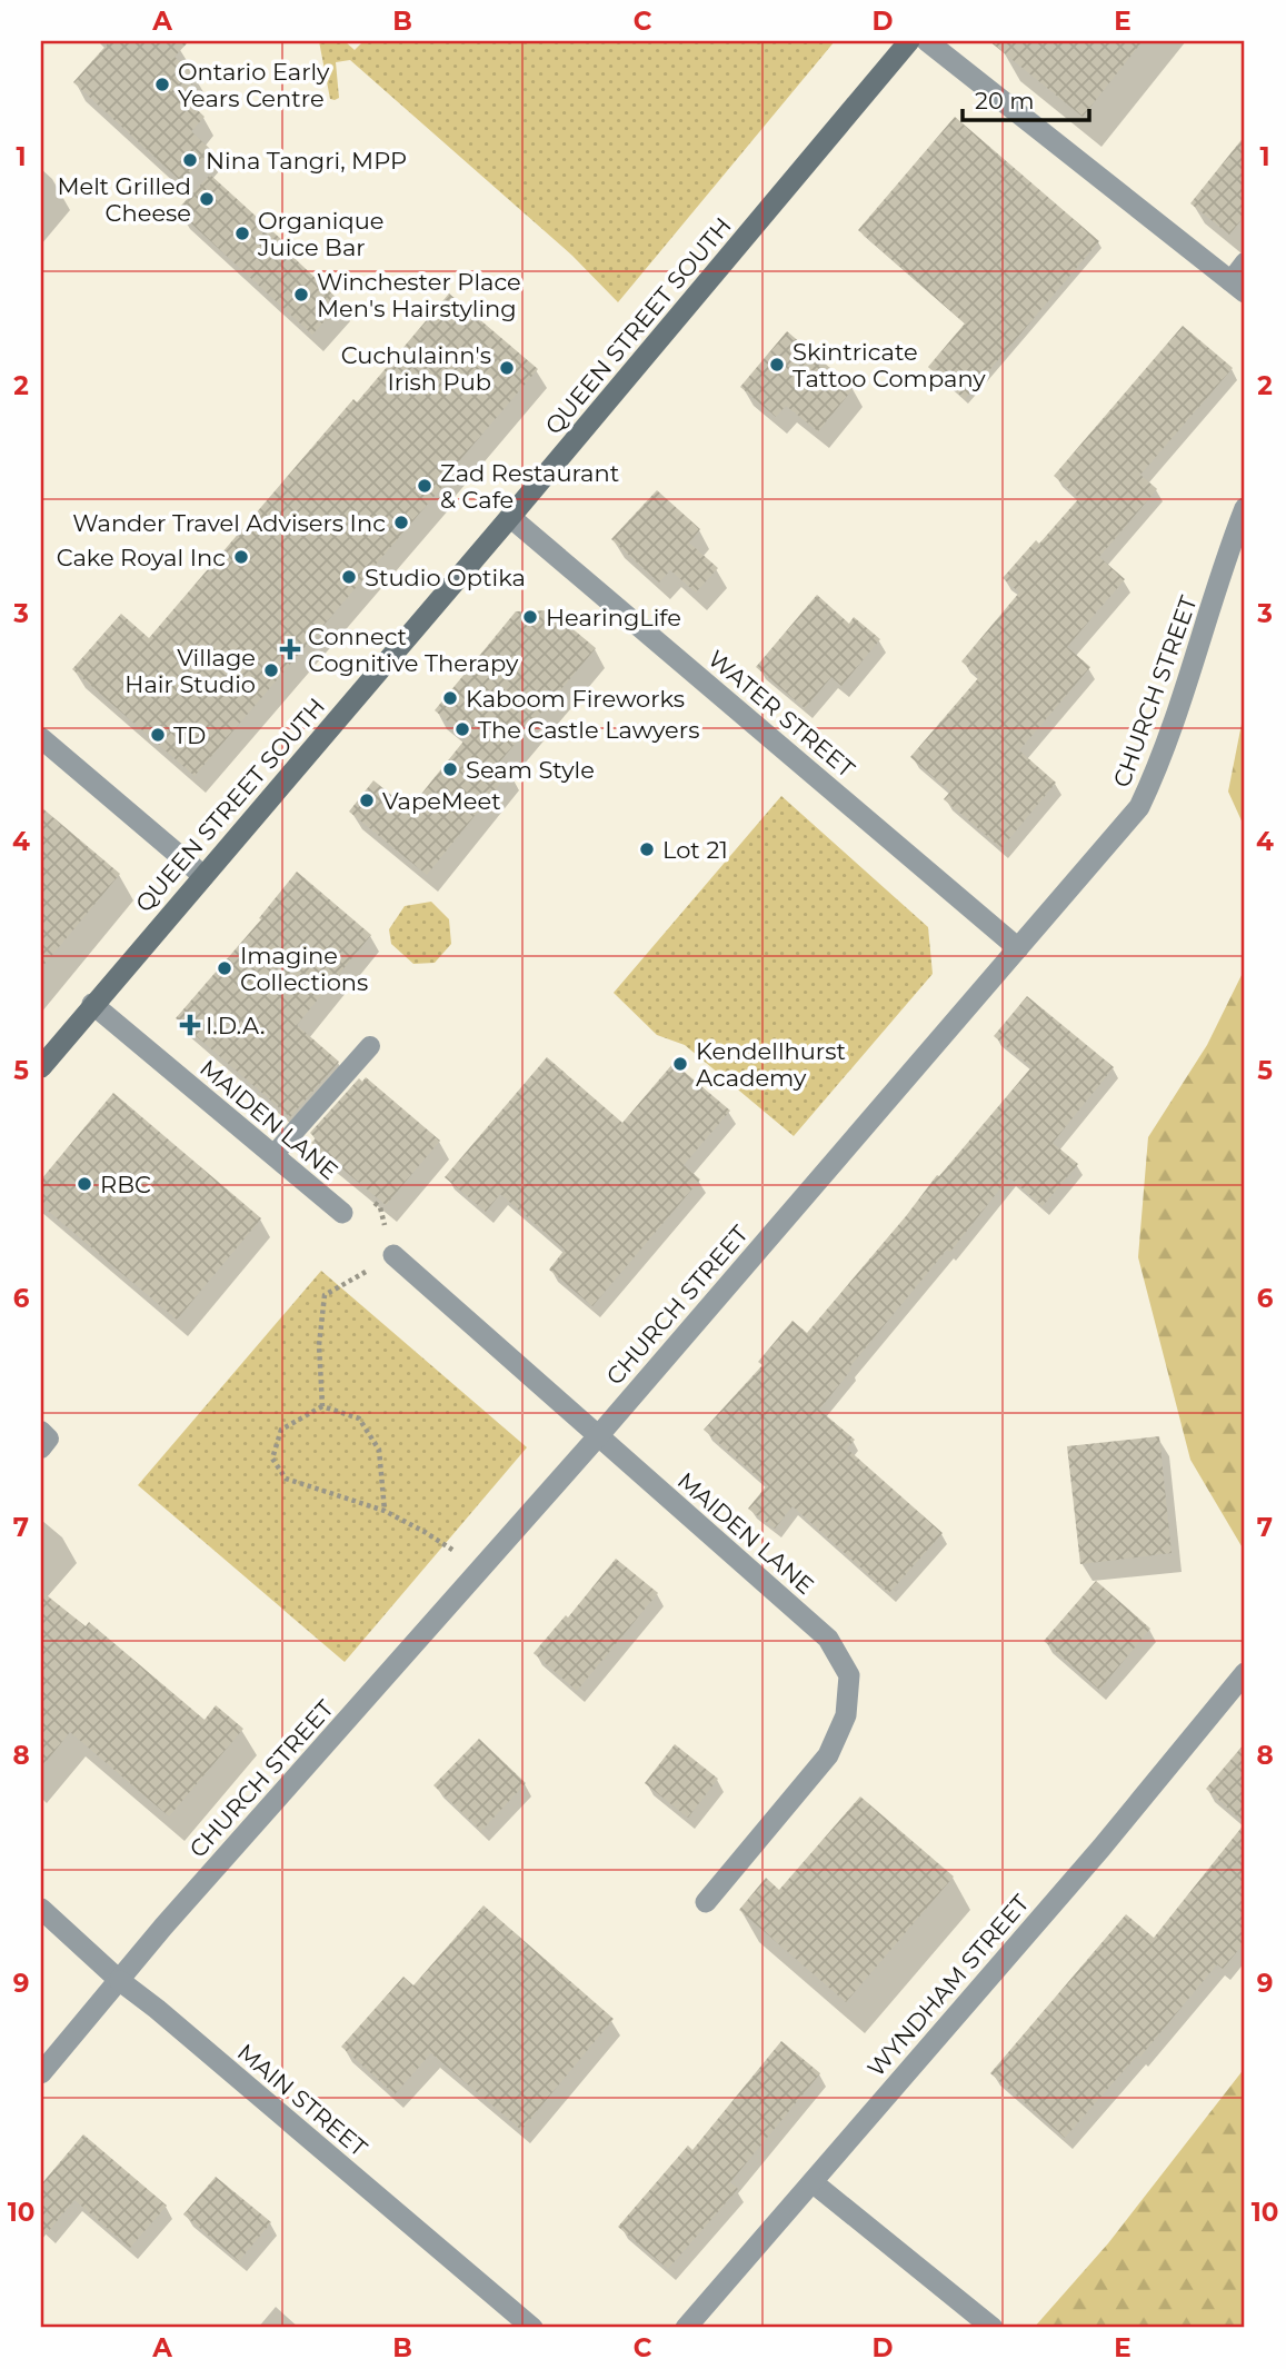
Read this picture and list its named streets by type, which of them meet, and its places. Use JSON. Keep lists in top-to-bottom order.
{
  "streets": {
    "main road": ["QUEEN STREET SOUTH"],
    "street": [
      "CHURCH STREET",
      "WATER STREET",
      "MAIDEN LANE",
      "WYNDHAM STREET",
      "MAIN STREET"
    ]
  },
  "crossings": [
    ["QUEEN STREET SOUTH", "WATER STREET"],
    ["QUEEN STREET SOUTH", "MAIDEN LANE"],
    ["CHURCH STREET", "WATER STREET"],
    ["CHURCH STREET", "MAIDEN LANE"],
    ["CHURCH STREET", "MAIN STREET"]
  ],
  "places": {
    "other": [
      "Ontario Early Years Centre",
      "Nina Tangri, MPP",
      "Melt Grilled Cheese",
      "Organique Juice Bar",
      "Winchester Place Men's Hairstyling",
      "Skintricate Tattoo Company",
      "Cuchulainn's Irish Pub",
      "Zad Restaurant & Cafe",
      "Wander Travel Advisers Inc",
      "Cake Royal Inc",
      "Studio Optika",
      "HearingLife",
      "Village Hair Studio",
      "Kaboom Fireworks",
      "The Castle Lawyers",
      "TD",
      "Seam Style",
      "VapeMeet",
      "Lot 21",
      "Imagine Collections",
      "Kendellhurst Academy",
      "RBC"
    ],
    "health": ["Connect Cognitive Therapy", "I.D.A."]
  },
  "scale_bar": "20 m",
  "grid": {
    "columns": [
      "A",
      "B",
      "C",
      "D",
      "E"
    ],
    "rows": [
      "1",
      "2",
      "3",
      "4",
      "5",
      "6",
      "7",
      "8",
      "9",
      "10"
    ]
  }
}
